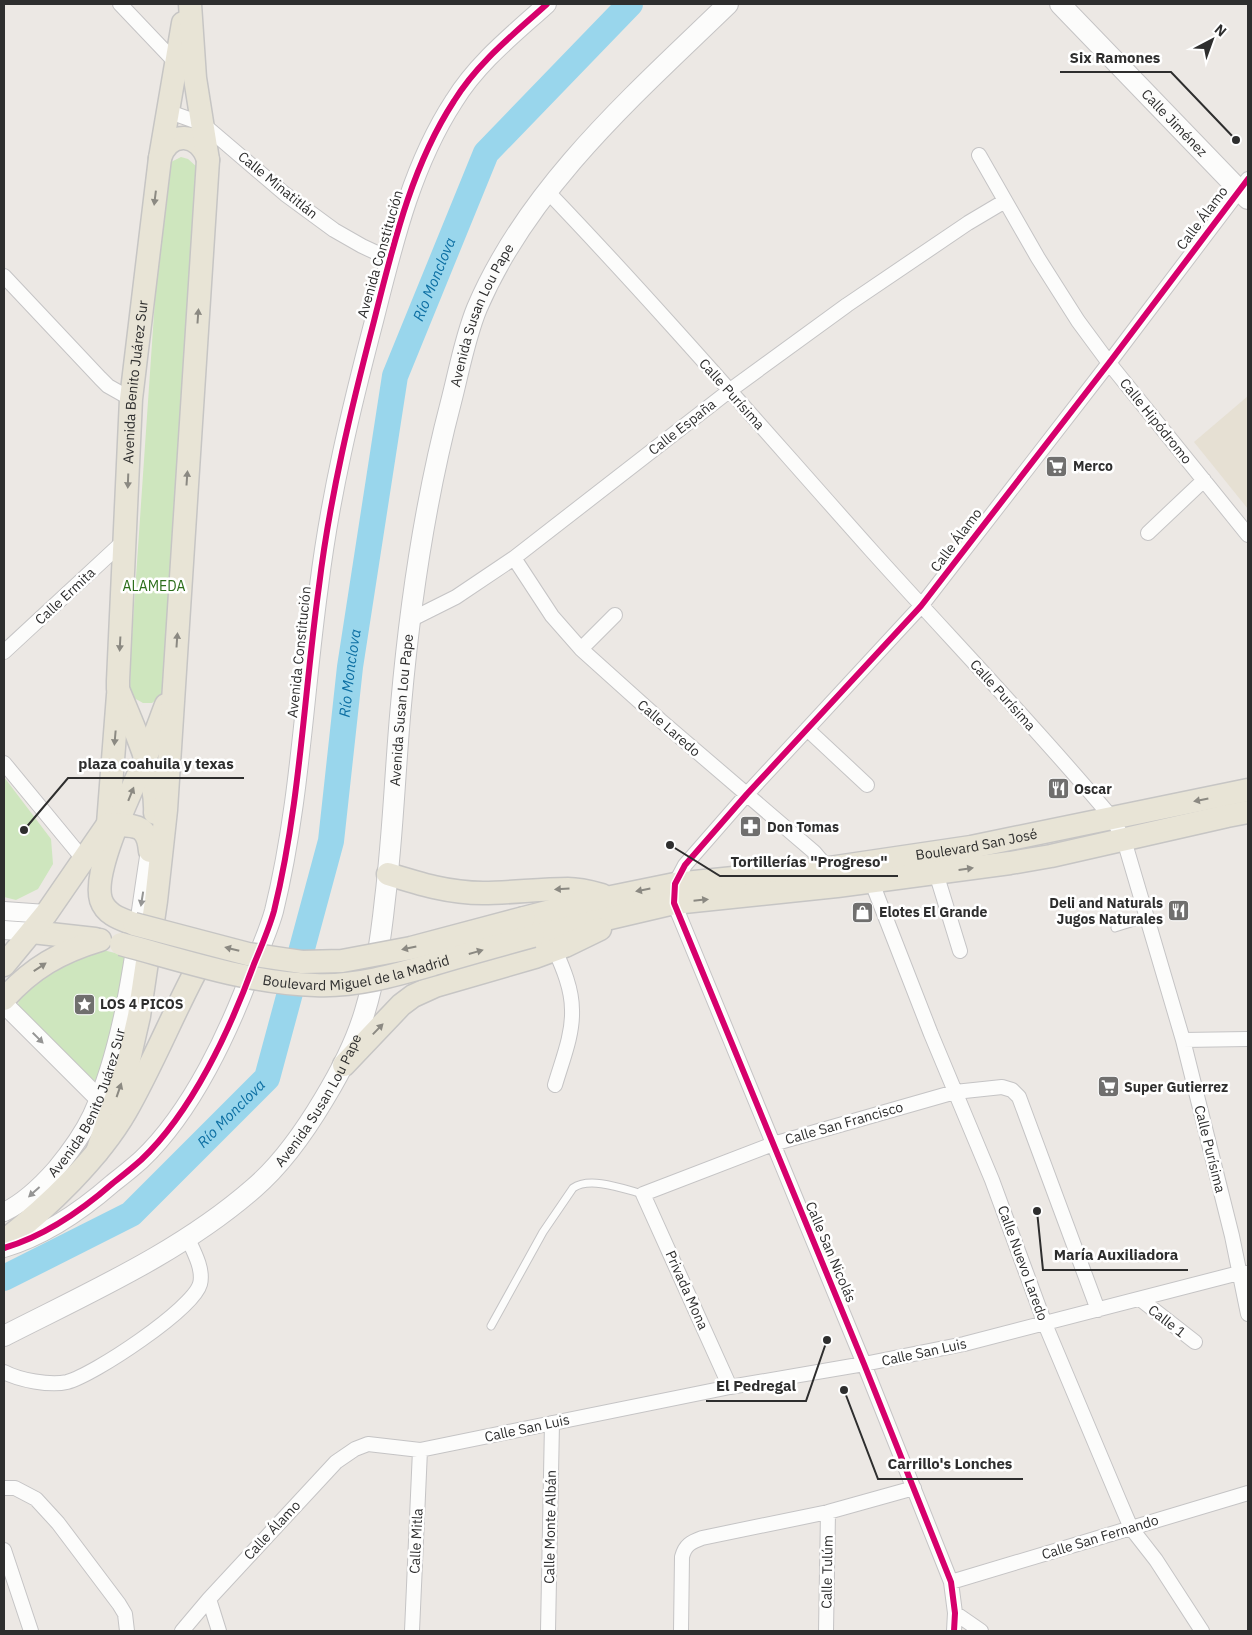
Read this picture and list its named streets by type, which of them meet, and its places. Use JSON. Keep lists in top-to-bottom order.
{
  "streets": {
    "main road": [
      "Calle Jiménez",
      "Avenida Susan Lou Pape",
      "Avenida Benito Juárez Sur",
      "Boulevard San José",
      "Boulevard Miguel de la Madrid"
    ],
    "street": [
      "Calle Minatitlán",
      "Calle Álamo",
      "Avenida Constitución",
      "Calle Purísima",
      "Calle Hipódromo",
      "Calle España",
      "Calle Ermita",
      "Calle Laredo",
      "Calle San Francisco",
      "Calle San Nicolás",
      "Calle Nuevo Laredo",
      "Privada Mona",
      "Calle 1",
      "Calle San Luis",
      "Calle Monte Albán",
      "Calle San Fernando",
      "Calle Mitla",
      "Calle Tulúm"
    ]
  },
  "crossings": [
    ["Calle Jiménez", "Calle Álamo"],
    ["Calle Minatitlán", "Avenida Constitución"],
    ["Calle Minatitlán", "Avenida Benito Juárez Sur"],
    ["Calle Álamo", "Calle Purísima"],
    ["Calle Álamo", "Calle Hipódromo"],
    ["Calle Álamo", "Calle Laredo"],
    ["Calle Álamo", "Boulevard San José"],
    ["Calle Álamo", "Calle San Nicolás"],
    ["Calle Álamo", "Calle San Luis"],
    ["Avenida Susan Lou Pape", "Calle Purísima"],
    ["Avenida Susan Lou Pape", "Calle España"],
    ["Avenida Benito Juárez Sur", "Calle Ermita"],
    ["Avenida Benito Juárez Sur", "Boulevard Miguel de la Madrid"],
    ["Calle Purísima", "Calle España"],
    ["Calle Purísima", "Boulevard San José"],
    ["Calle Purísima", "Calle San Luis"],
    ["Calle Hipódromo", "Calle España"],
    ["Calle España", "Calle Laredo"],
    ["Calle Laredo", "Boulevard San José"],
    ["Boulevard San José", "Boulevard Miguel de la Madrid"],
    ["Boulevard San José", "Calle San Nicolás"],
    ["Boulevard San José", "Calle Nuevo Laredo"],
    ["Calle San Francisco", "Calle San Nicolás"],
    ["Calle San Francisco", "Calle Nuevo Laredo"],
    ["Calle San Francisco", "Privada Mona"],
    ["Calle San Francisco", "Calle San Luis"],
    ["Calle San Nicolás", "Calle San Luis"],
    ["Calle San Nicolás", "Calle San Fernando"],
    ["Calle Nuevo Laredo", "Calle San Luis"],
    ["Calle Nuevo Laredo", "Calle San Fernando"],
    ["Privada Mona", "Calle San Luis"],
    ["Calle 1", "Calle San Luis"],
    ["Calle San Luis", "Calle Monte Albán"],
    ["Calle San Luis", "Calle Mitla"]
  ],
  "water": ["Río Monclova"],
  "parks": ["ALAMEDA"],
  "places": {
    "other": [
      "Six Ramones",
      "plaza coahuila y texas",
      "Tortillerías \"Progreso\"",
      "María Auxiliadora",
      "El Pedregal",
      "Carrillo's Lonches"
    ],
    "supermarket": ["Merco", "Super Gutierrez"],
    "restaurant": ["Oscar", "Deli and Naturals Jugos Naturales"],
    "pharmacy": ["Don Tomas"],
    "shop": ["Elotes El Grande"],
    "place": ["LOS 4 PICOS"]
  },
  "north": "top right"
}
